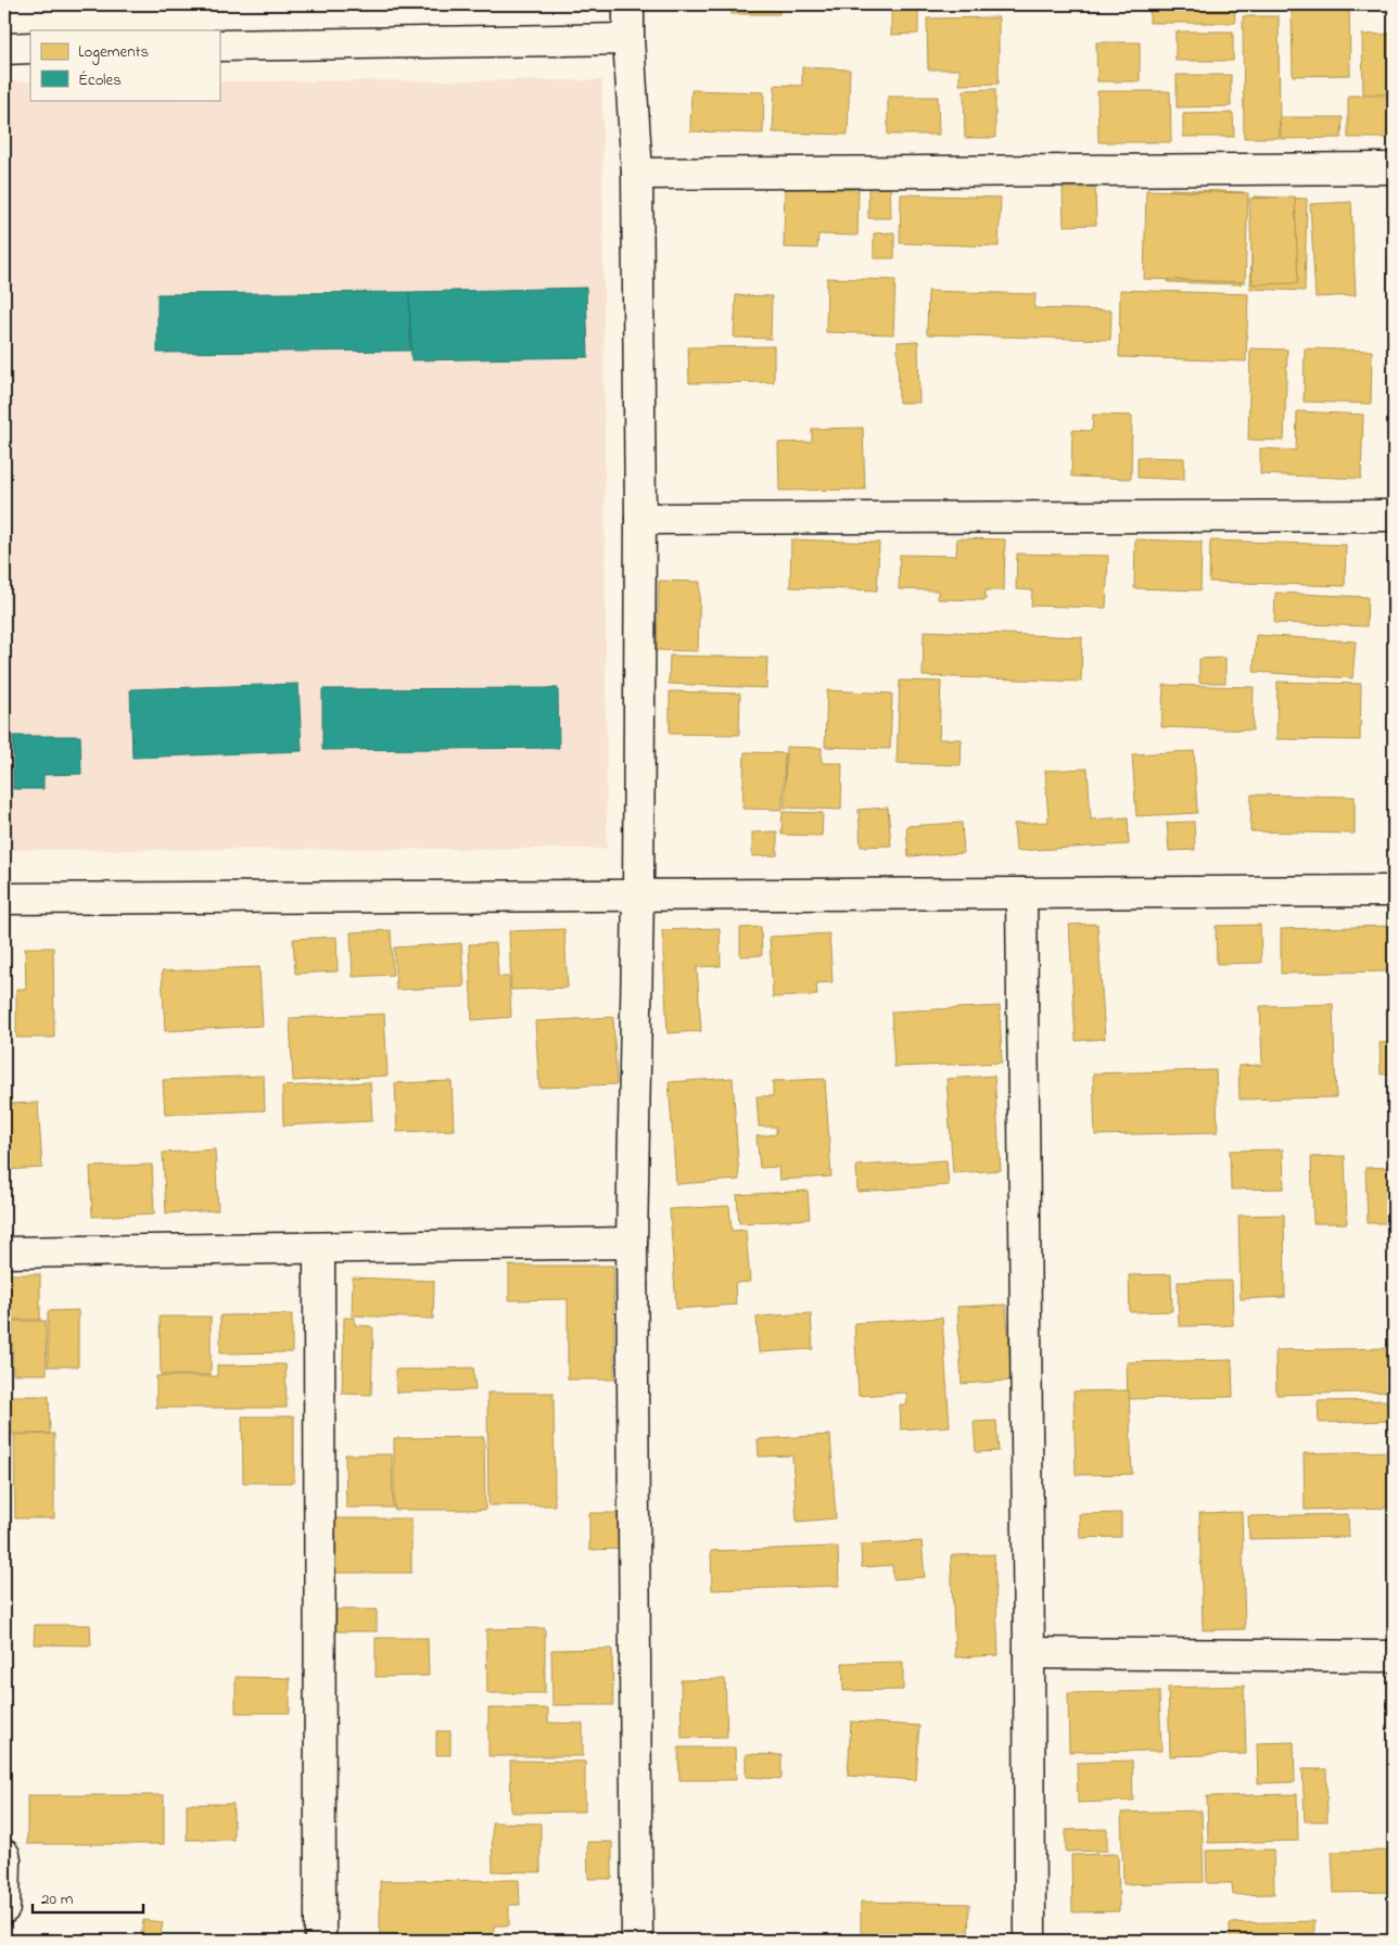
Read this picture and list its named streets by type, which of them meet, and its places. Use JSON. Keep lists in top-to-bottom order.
{
  "legend": ["Logements", "Écoles"],
  "scale_bar": "20 m"
}
